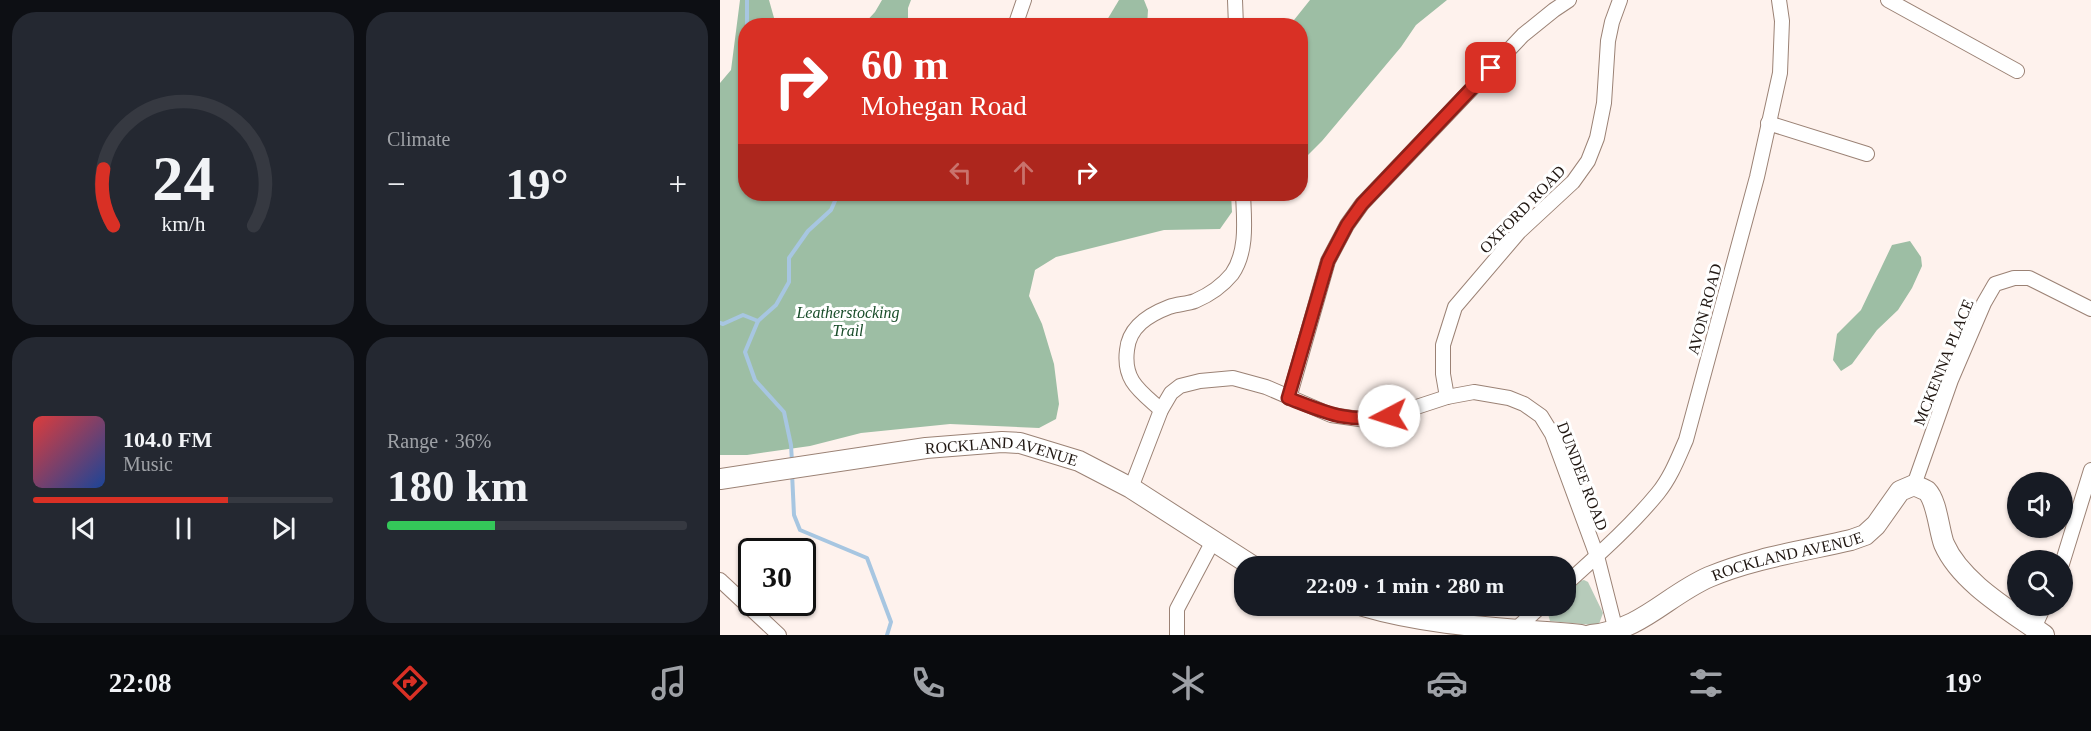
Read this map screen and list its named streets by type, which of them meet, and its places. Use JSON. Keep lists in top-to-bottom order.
{
  "streets": {
    "street": [
      "OXFORD ROAD",
      "AVON ROAD",
      "MCKENNA PLACE",
      "ROCKLAND AVENUE",
      "DUNDEE ROAD"
    ]
  },
  "crossings": [
    ["OXFORD ROAD", "DUNDEE ROAD"],
    ["AVON ROAD", "DUNDEE ROAD"],
    ["MCKENNA PLACE", "ROCKLAND AVENUE"],
    ["ROCKLAND AVENUE", "DUNDEE ROAD"]
  ],
  "parks": ["Leatherstocking Trail"],
  "page": {
    "tile": [
      "Climate",
      ["Range · 36%", "180 km"]
    ],
    "turn": ["60 m", "Mohegan Road"],
    "heat": ["−", "19°", "+"],
    "song": ["104.0 FM", "Music"],
    "limit": "30",
    "trip": "22:09 · 1 min · 280 m",
    "tabs": ["22:08", "19°"],
    "gauge": ["24", "km/h"]
  }
}
